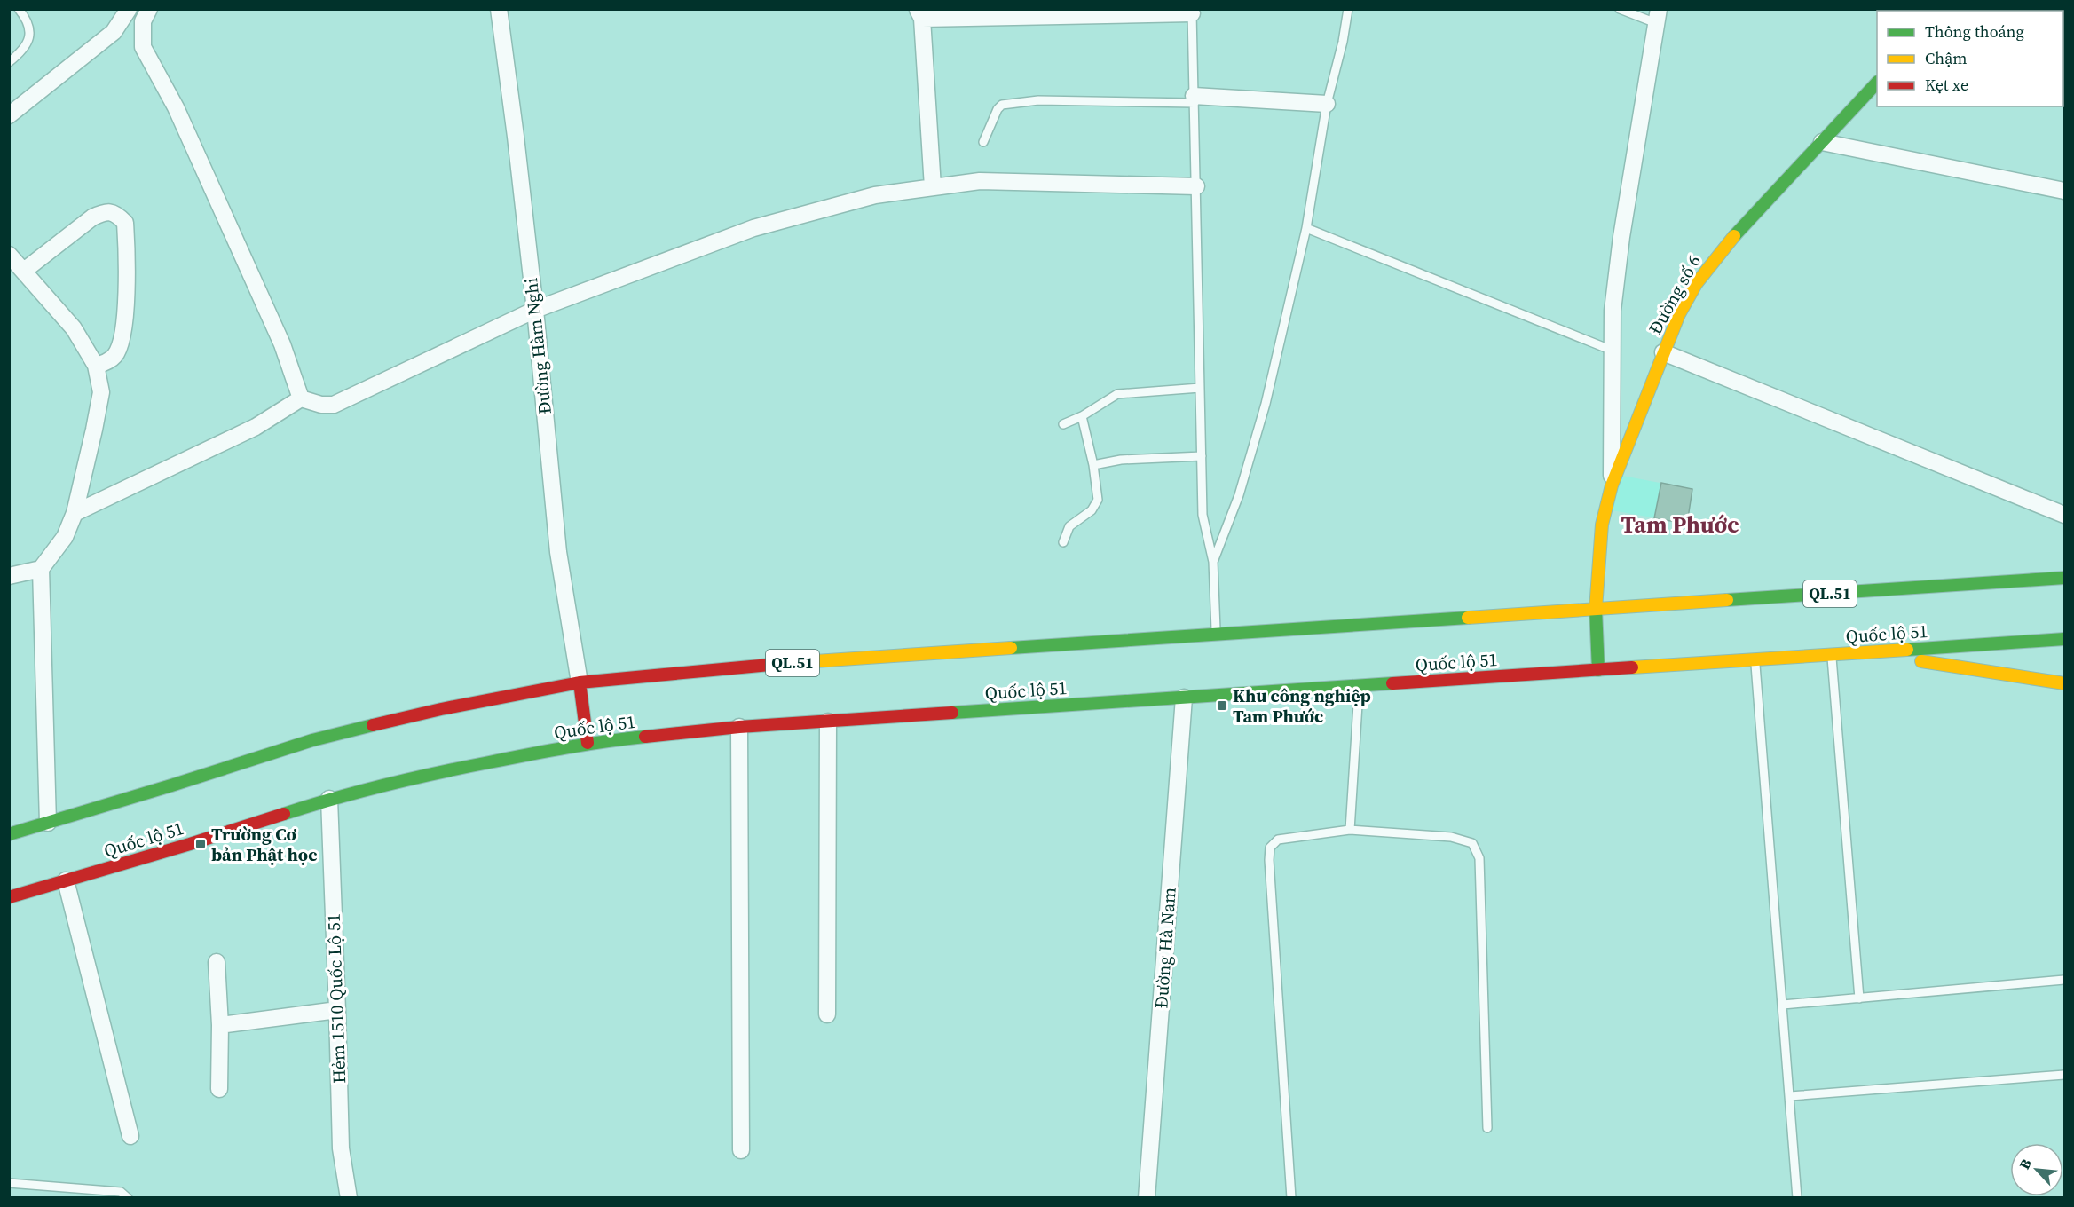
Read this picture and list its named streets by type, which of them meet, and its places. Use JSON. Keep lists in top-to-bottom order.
{
  "streets": {
    "main road": ["Đường số 6", "QL.51", "Quốc lộ 51"],
    "street": ["Đường Hàm Nghi", "Đường Hà Nam", "Hẻm 1510 Quốc Lộ 51"]
  },
  "crossings": [
    ["Đường số 6", "QL.51"],
    ["Đường số 6", "Quốc lộ 51"],
    ["Đường Hàm Nghi", "QL.51"],
    ["Quốc lộ 51", "Đường Hà Nam"],
    ["Quốc lộ 51", "Hẻm 1510 Quốc Lộ 51"]
  ],
  "districts": ["Tam Phước"],
  "places": {
    "transit": ["Khu công nghiệp Tam Phước", "Trường Cơ bản Phật học"]
  },
  "legend": ["Thông thoáng", "Chậm", "Kẹt xe"],
  "north": "top left"
}
